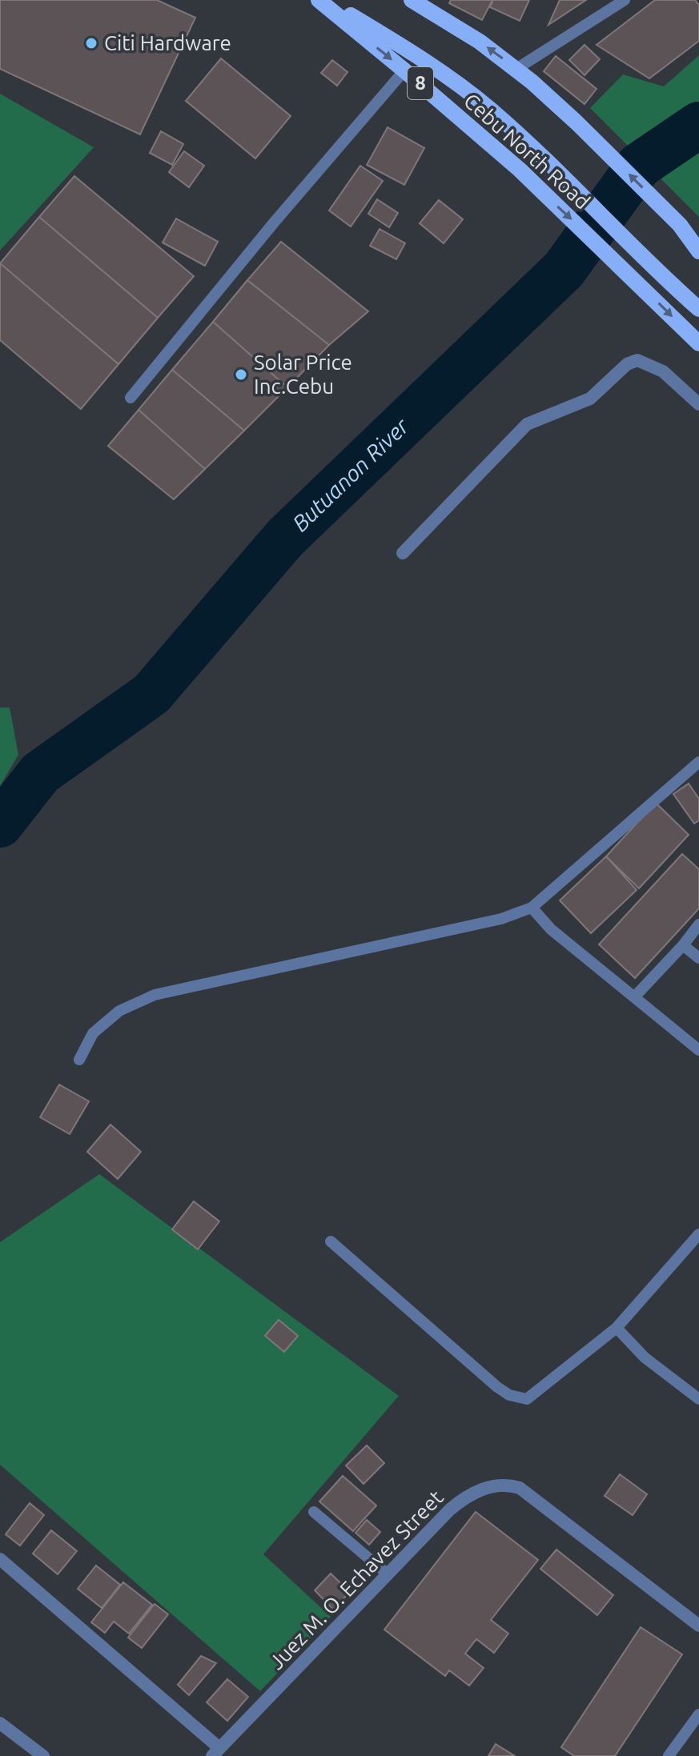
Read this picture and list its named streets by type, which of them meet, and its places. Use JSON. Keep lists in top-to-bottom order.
{
  "streets": {
    "main road": ["8", "Cebu North Road"],
    "street": ["Juez M. O. Echavez Street"]
  },
  "water": ["Butuanon River"],
  "places": ["Citi Hardware", "Solar Price Inc.Cebu"]
}
